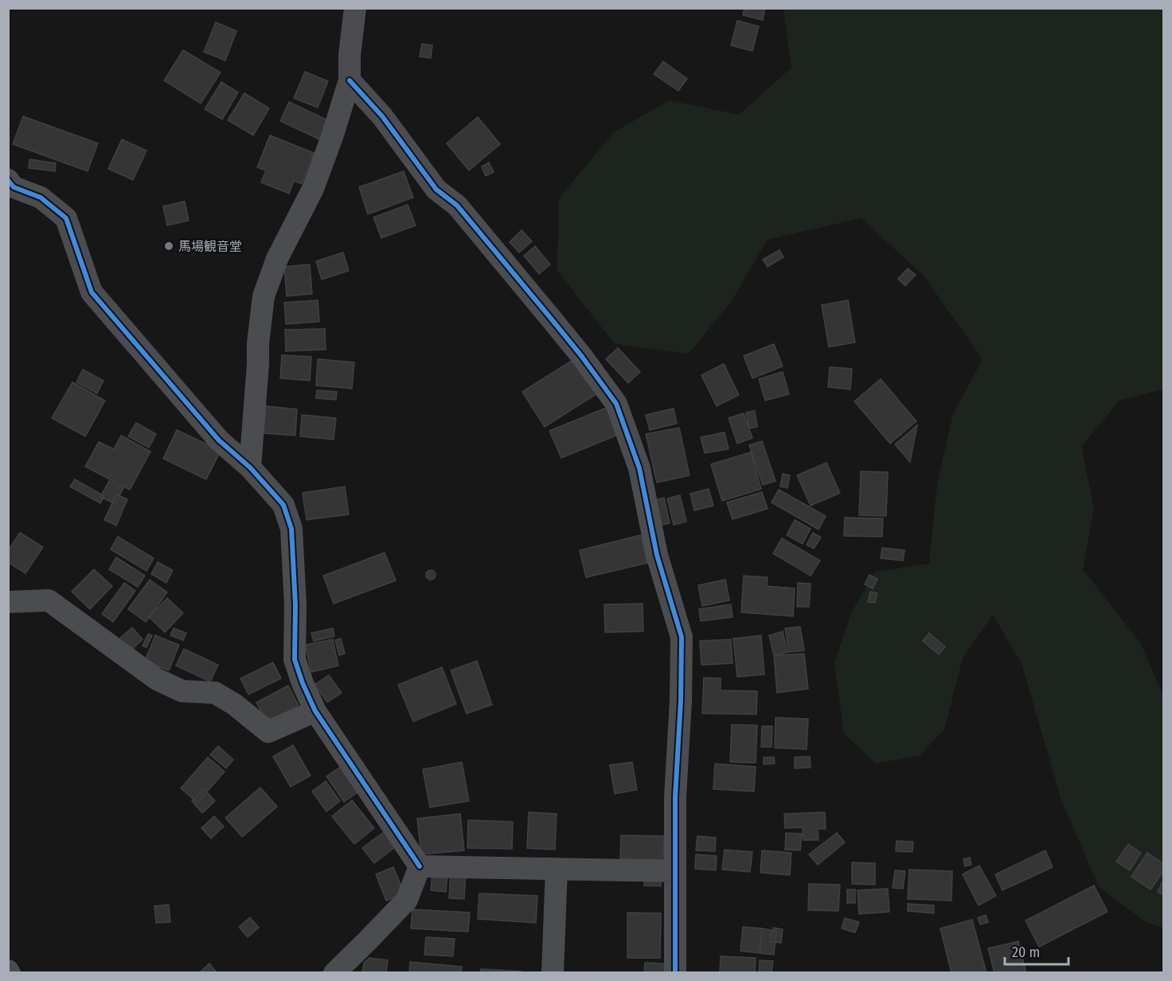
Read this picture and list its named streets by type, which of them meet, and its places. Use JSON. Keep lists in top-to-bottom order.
{
  "places": ["馬場観音堂"],
  "scale_bar": "20 m"
}
